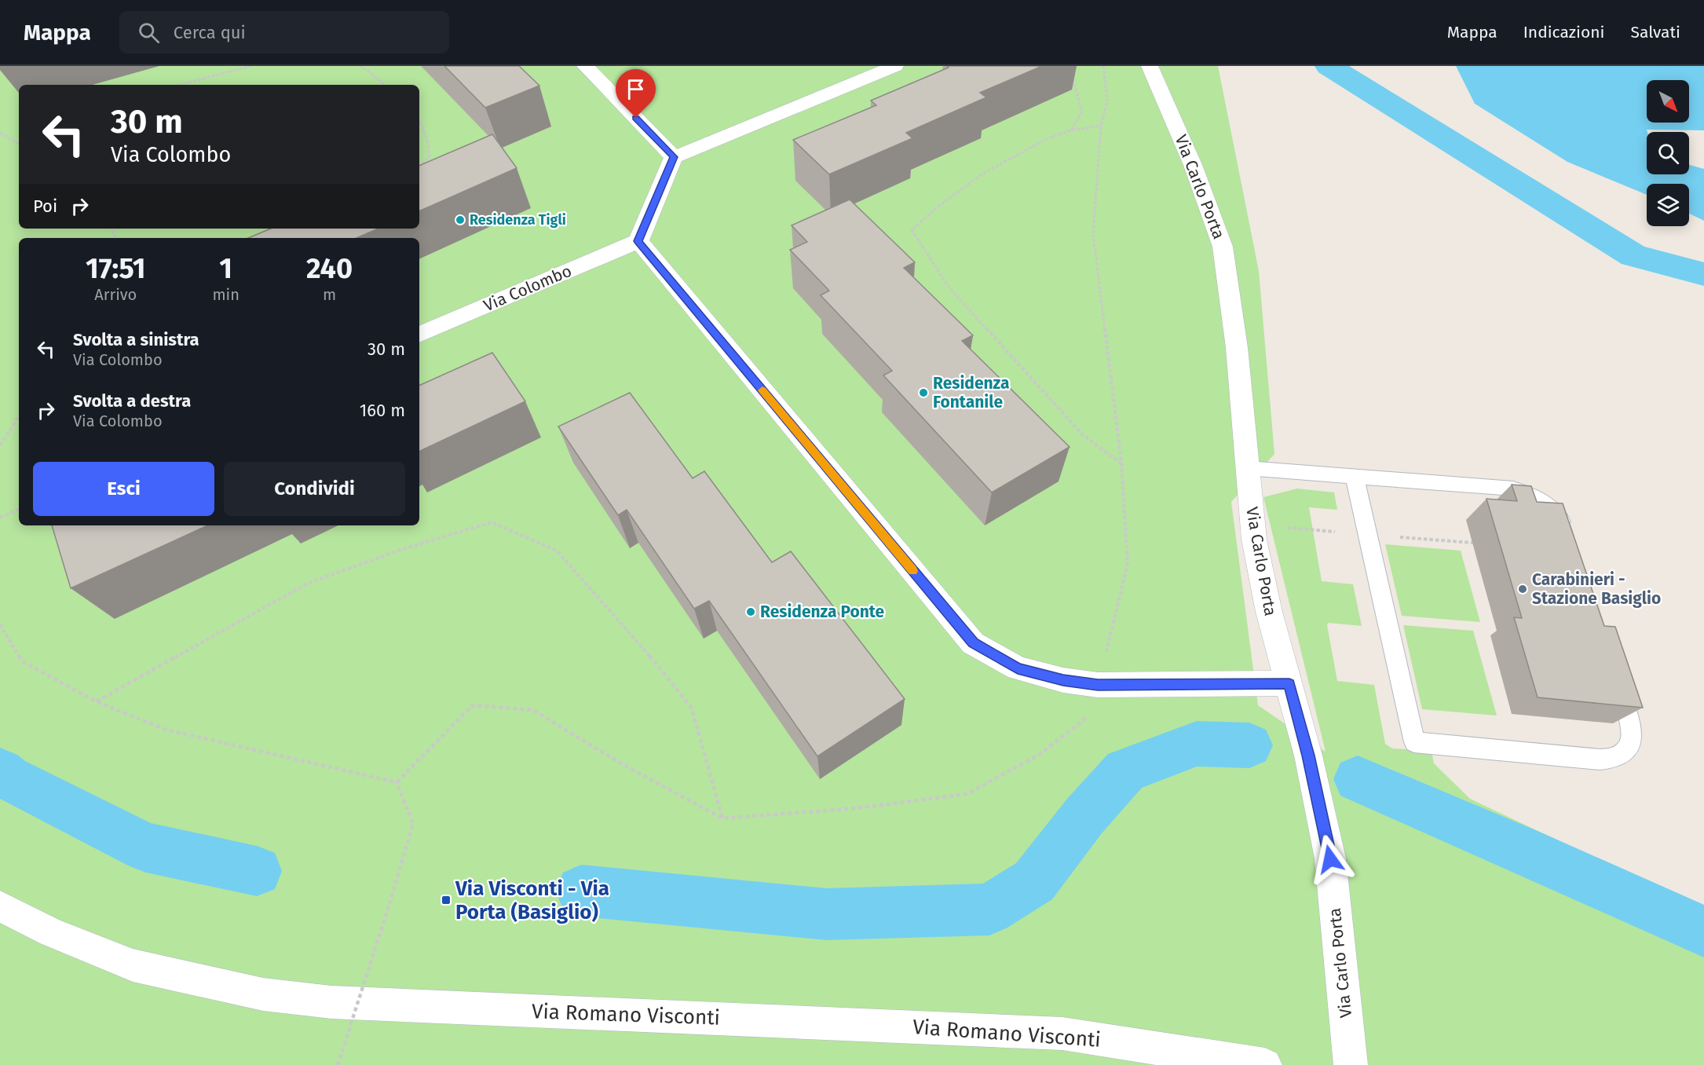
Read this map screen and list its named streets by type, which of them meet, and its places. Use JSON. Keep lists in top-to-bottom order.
{
  "streets": {
    "street": ["Via Carlo Porta", "Via Colombo", "Via Romano Visconti"]
  },
  "places": {
    "other": [
      "Residenza Tigli",
      "Residenza Fontanile",
      "Carabinieri - Stazione Basiglio",
      "Residenza Ponte"
    ],
    "transit": ["Via Visconti - Via Porta (Basiglio)"]
  },
  "north": "bottom right",
  "page": {
    "header": "Mappa",
    "search": "Cerca qui",
    "nav": ["Mappa", "Indicazioni", "Salvati"],
    "turn": ["30 m", "Via Colombo"],
    "then": "Poi",
    "eta": [
      "17:51",
      "Arrivo",
      "1",
      "min",
      "240",
      "m"
    ],
    "list": [
      {
        "name": "Svolta a sinistra",
        "note": "Via Colombo",
        "value": "30 m"
      },
      {
        "name": "Svolta a destra",
        "note": "Via Colombo",
        "value": "160 m"
      }
    ],
    "buttons": ["Esci", "Condividi"]
  }
}
